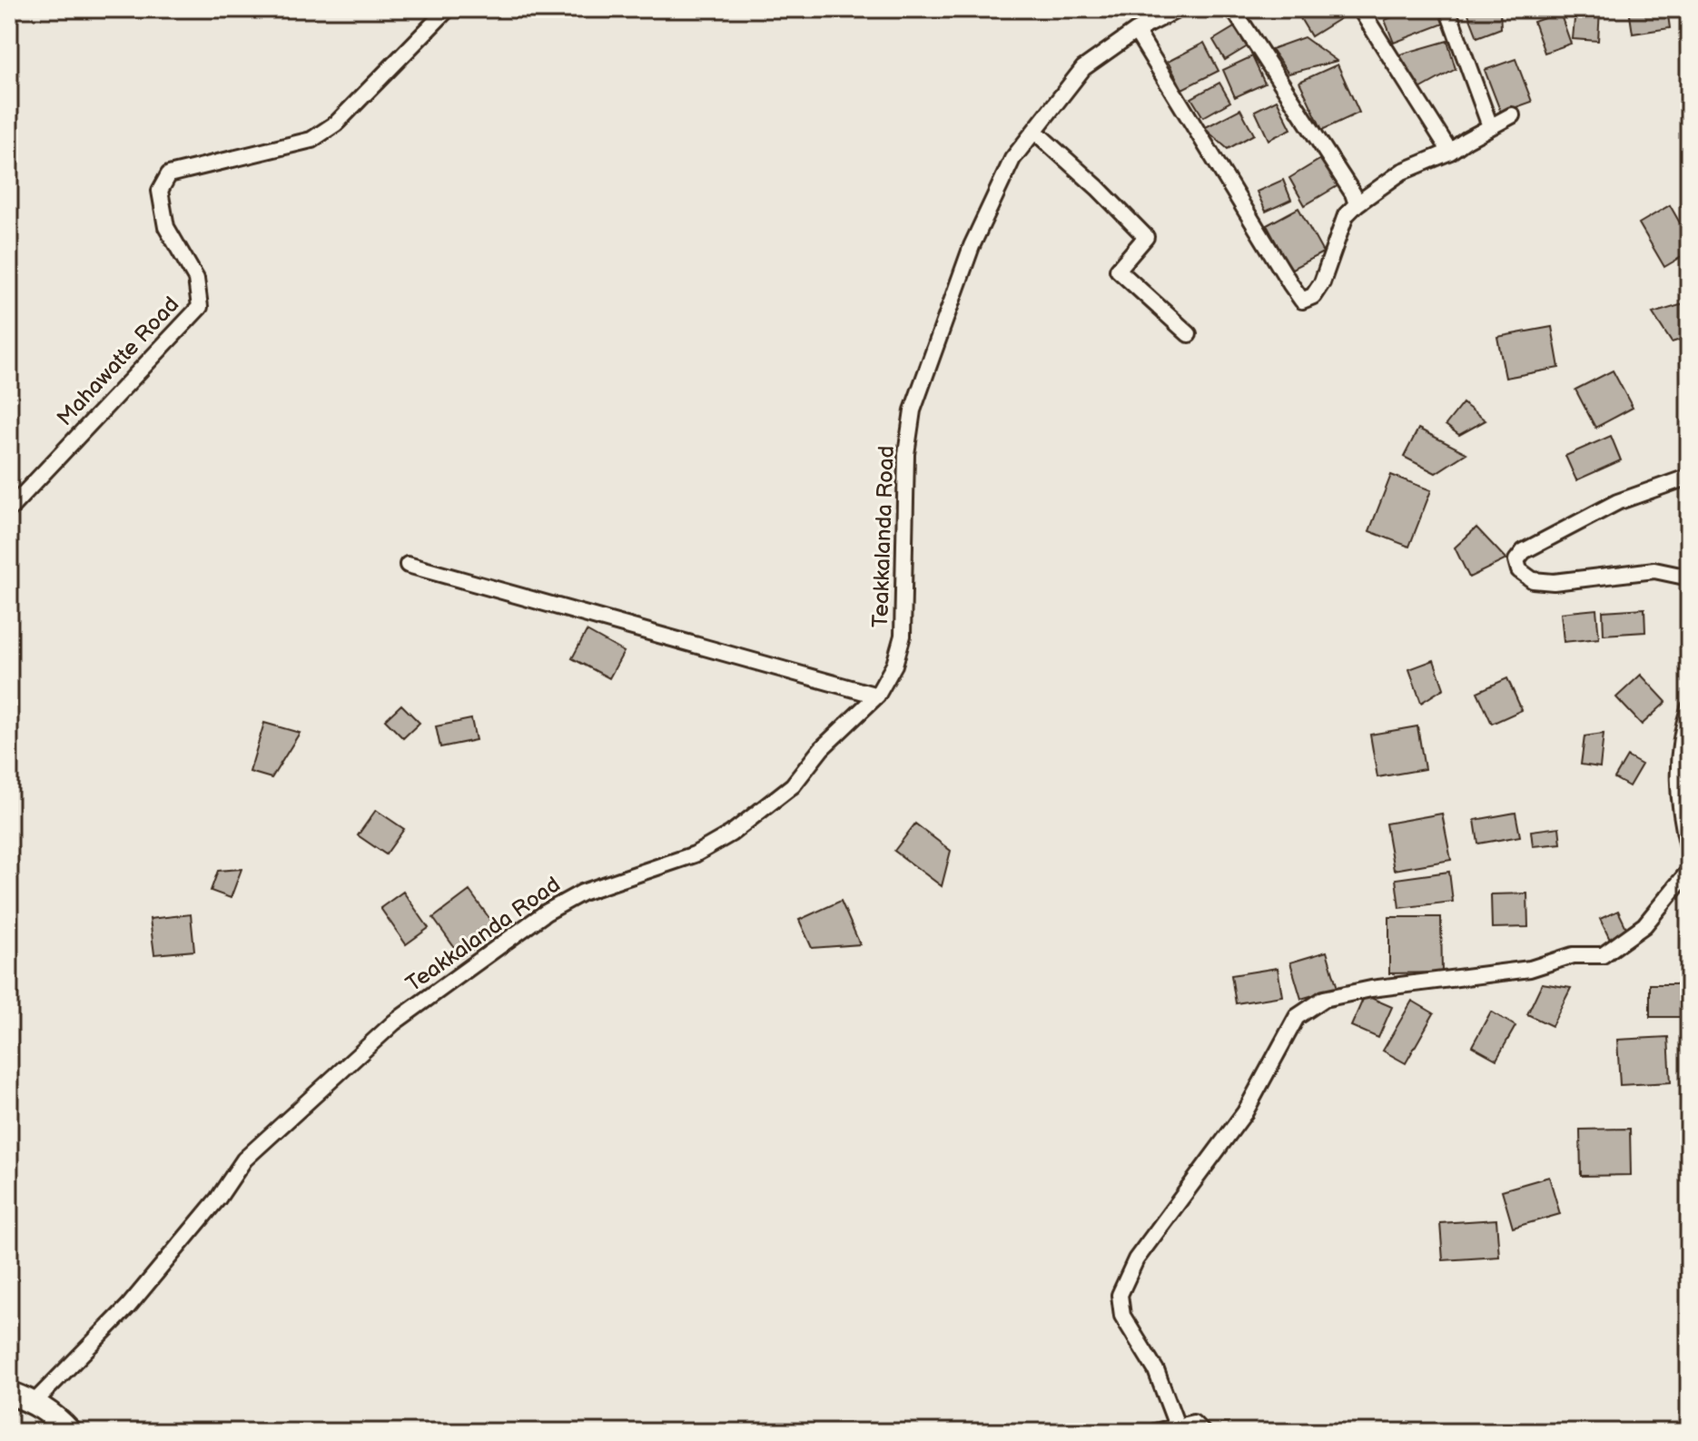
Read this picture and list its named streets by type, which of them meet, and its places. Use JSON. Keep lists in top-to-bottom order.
{
  "streets": {
    "street": ["Mahawatte Road", "Teakkalanda Road"]
  }
}
